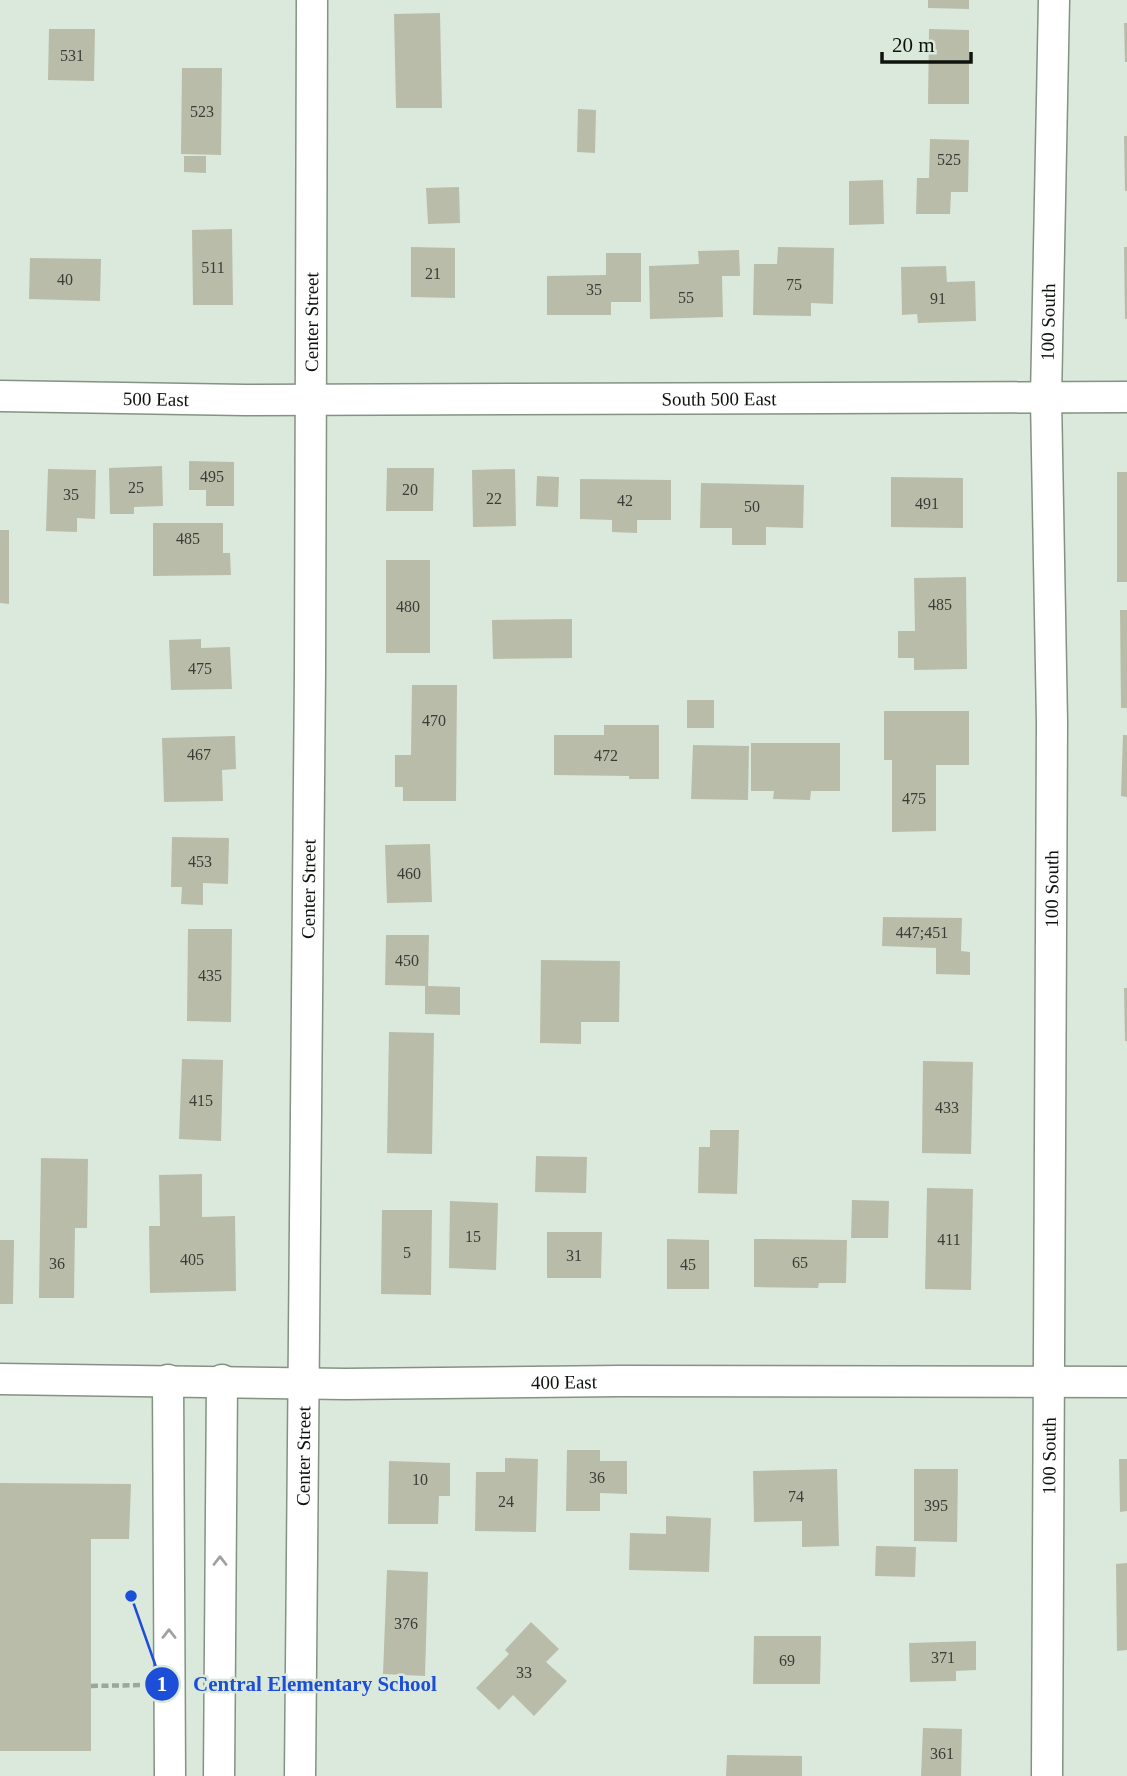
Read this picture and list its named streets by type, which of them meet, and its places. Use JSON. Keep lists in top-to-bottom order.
{
  "streets": {
    "street": [
      "Center Street",
      "100 South",
      "500 East",
      "South 500 East",
      "400 East"
    ]
  },
  "crossings": [
    ["Center Street", "500 East"],
    ["Center Street", "South 500 East"],
    ["Center Street", "400 East"],
    ["100 South", "South 500 East"],
    ["100 South", "400 East"],
    ["500 East", "South 500 East"]
  ],
  "places": ["Central Elementary School"],
  "house_numbers": [
    "531",
    "523",
    "525",
    "511",
    "21",
    "40",
    "75",
    "35",
    "55",
    "91",
    "495",
    "25",
    "20",
    "35",
    "22",
    "42",
    "491",
    "50",
    "485",
    "485",
    "480",
    "475",
    "470",
    "467",
    "472",
    "475",
    "453",
    "460",
    "447;451",
    "450",
    "435",
    "415",
    "433",
    "15",
    "411",
    "5",
    "31",
    "405",
    "65",
    "36",
    "45",
    "36",
    "10",
    "74",
    "24",
    "395",
    "376",
    "371",
    "69",
    "33",
    "361"
  ],
  "scale_bar": "20 m"
}
